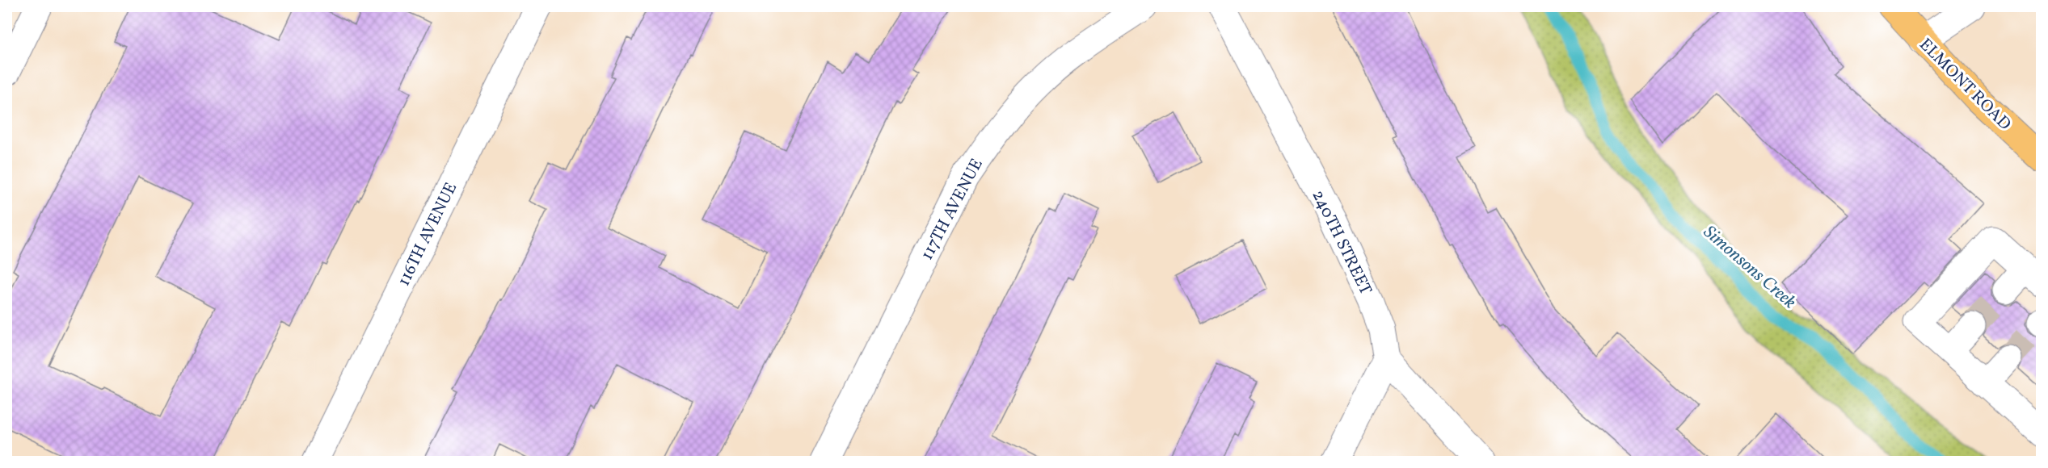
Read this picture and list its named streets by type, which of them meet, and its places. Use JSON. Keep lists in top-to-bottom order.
{
  "streets": {
    "main road": ["ELMONT ROAD"],
    "street": ["117TH AVENUE", "116TH AVENUE", "240TH STREET"]
  },
  "water": ["Simonsons Creek"]
}
